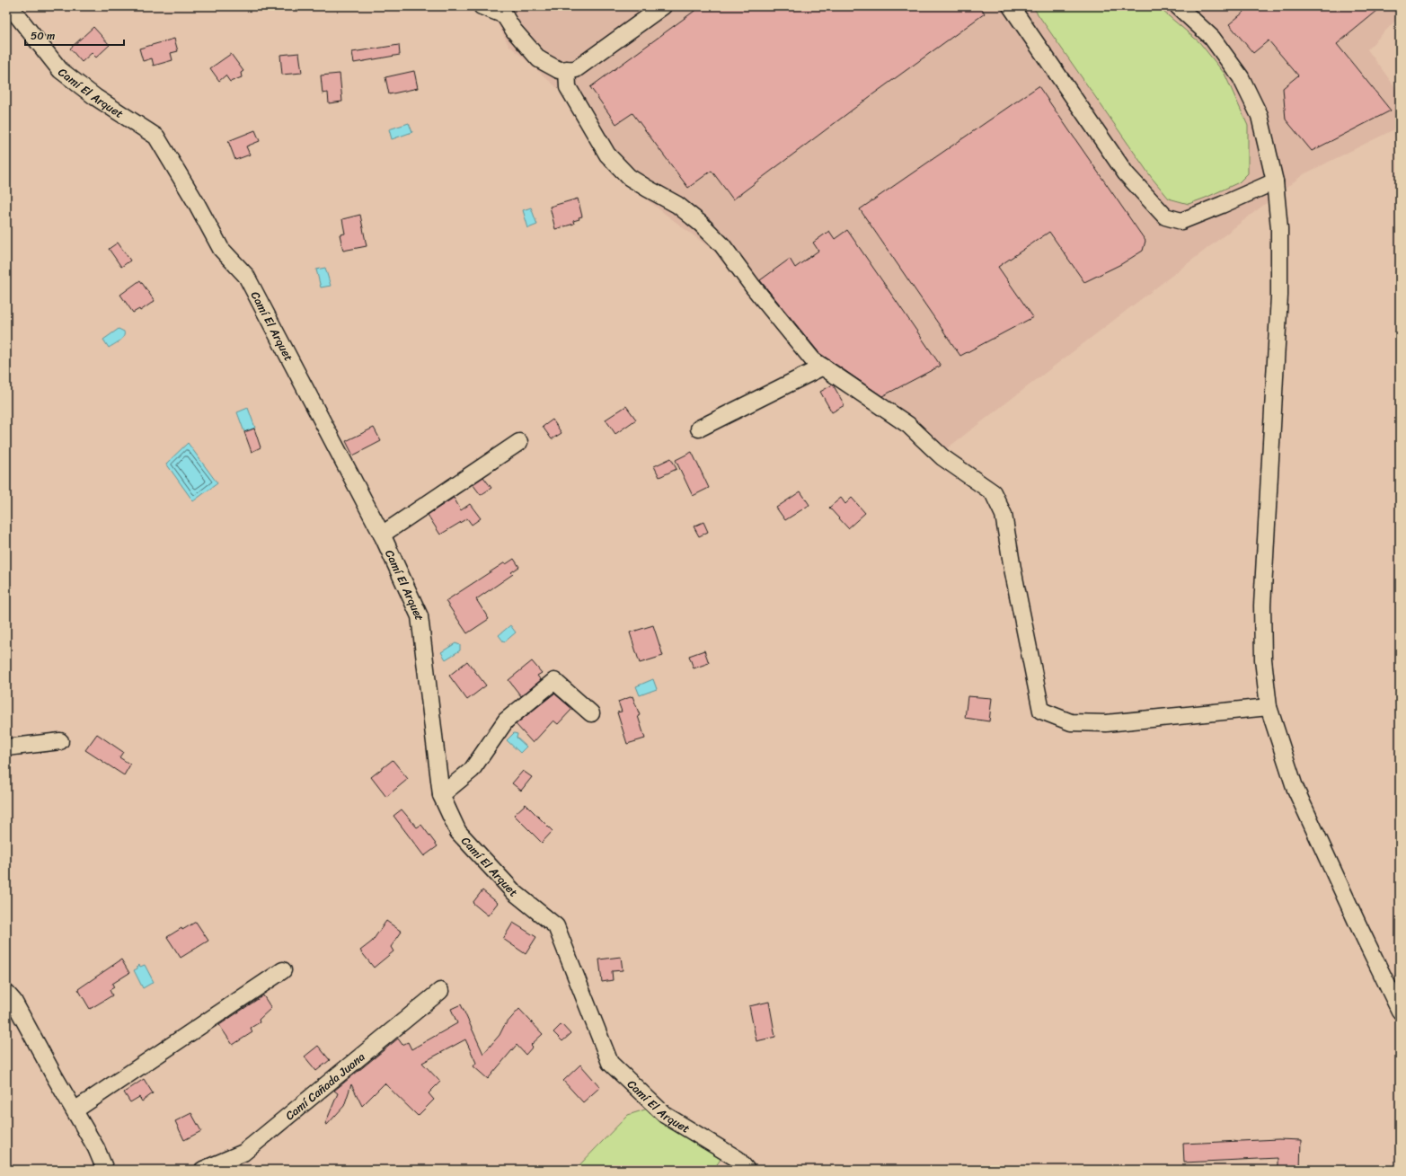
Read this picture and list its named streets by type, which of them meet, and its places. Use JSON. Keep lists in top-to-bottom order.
{
  "streets": {
    "street": ["Camí El Arquet", "Camí Cañada Juana"]
  },
  "scale_bar": "50 m"
}
